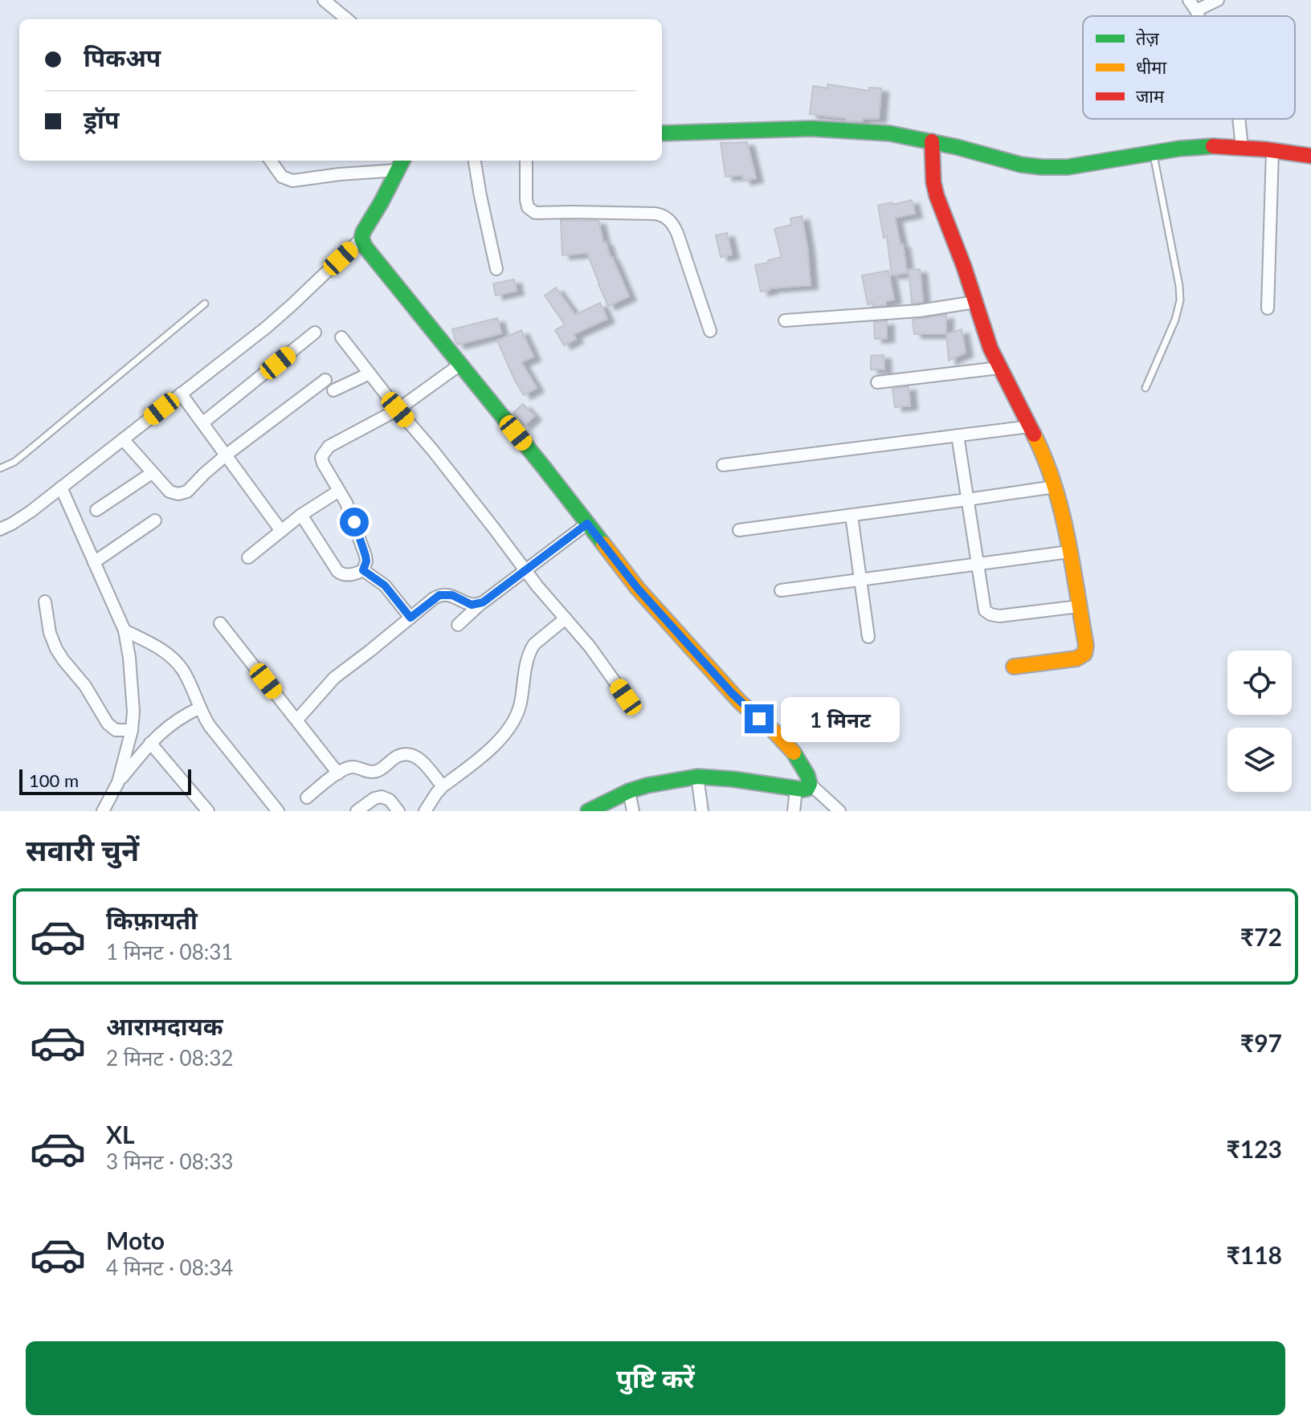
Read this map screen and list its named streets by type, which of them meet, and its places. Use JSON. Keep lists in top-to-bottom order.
{
  "legend": ["तेज़", "धीमा", "जाम"],
  "scale_bar": "100 m",
  "page": {
    "banner": ["पिकअप", "ड्रॉप"],
    "bubble": "1 मिनट",
    "scale": "100 m",
    "heading": "सवारी चुनें",
    "list": [
      {
        "name": "किफ़ायती",
        "note": "1 मिनट · 08:31",
        "value": "₹72"
      },
      {
        "name": "आरामदायक",
        "note": "2 मिनट · 08:32",
        "value": "₹97"
      },
      {
        "name": "XL",
        "note": "3 मिनट · 08:33",
        "value": "₹123"
      },
      {
        "name": "Moto",
        "note": "4 मिनट · 08:34",
        "value": "₹118"
      }
    ],
    "buttons": "पुष्टि करें"
  }
}
